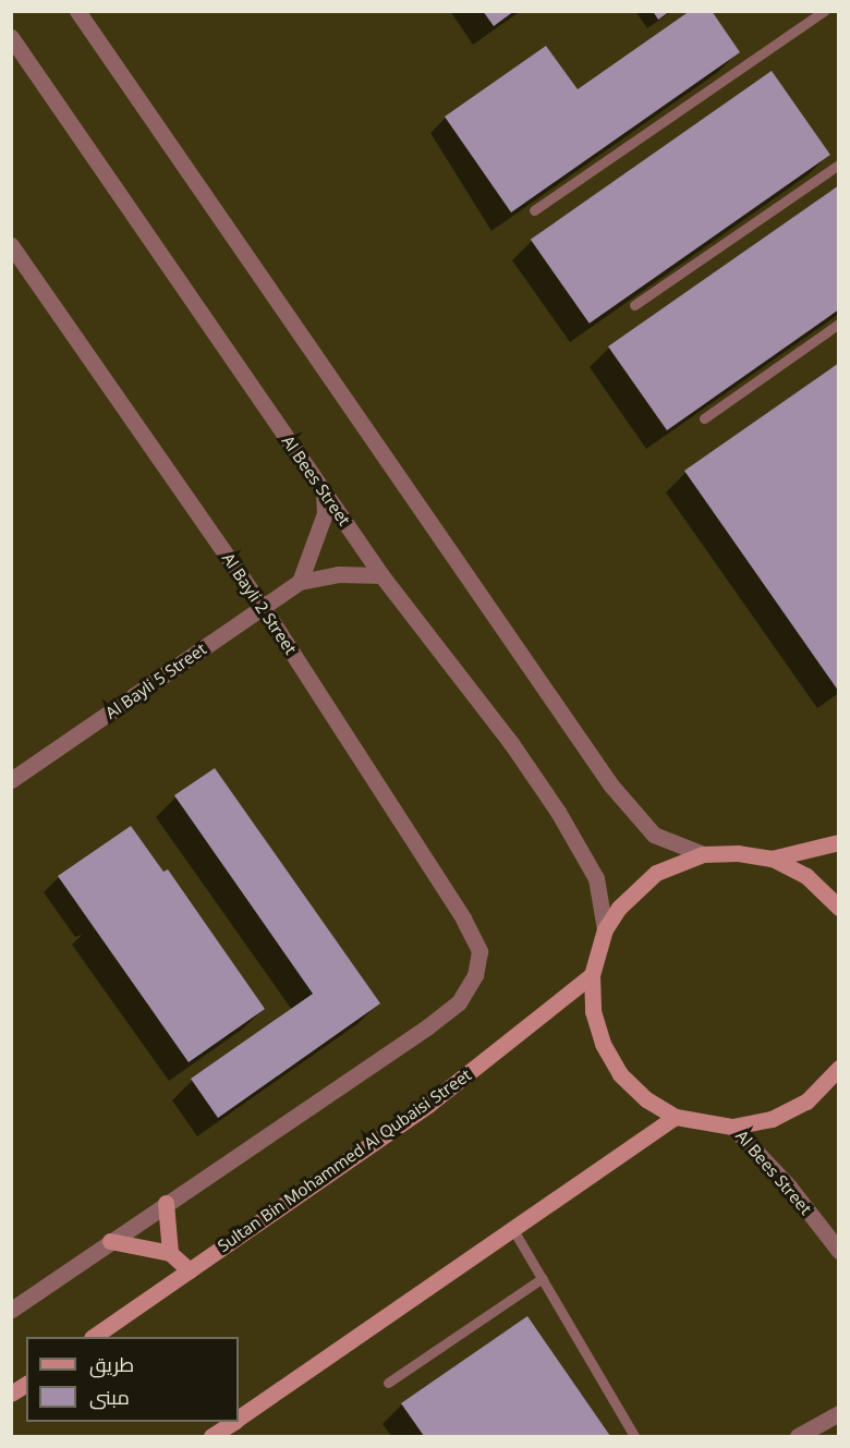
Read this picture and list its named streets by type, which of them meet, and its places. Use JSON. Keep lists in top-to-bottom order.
{
  "streets": {
    "main road": ["Sultan Bin Mohammed Al Qubaisi Street"],
    "street": ["Al Bees Street", "Al Bayli 2 Street", "Al Bayli 5 Street"]
  },
  "crossings": [
    ["Al Bees Street", "Al Bayli 5 Street"],
    ["Al Bayli 2 Street", "Al Bayli 5 Street"]
  ],
  "legend": ["طريق", "مبنى"]
}
